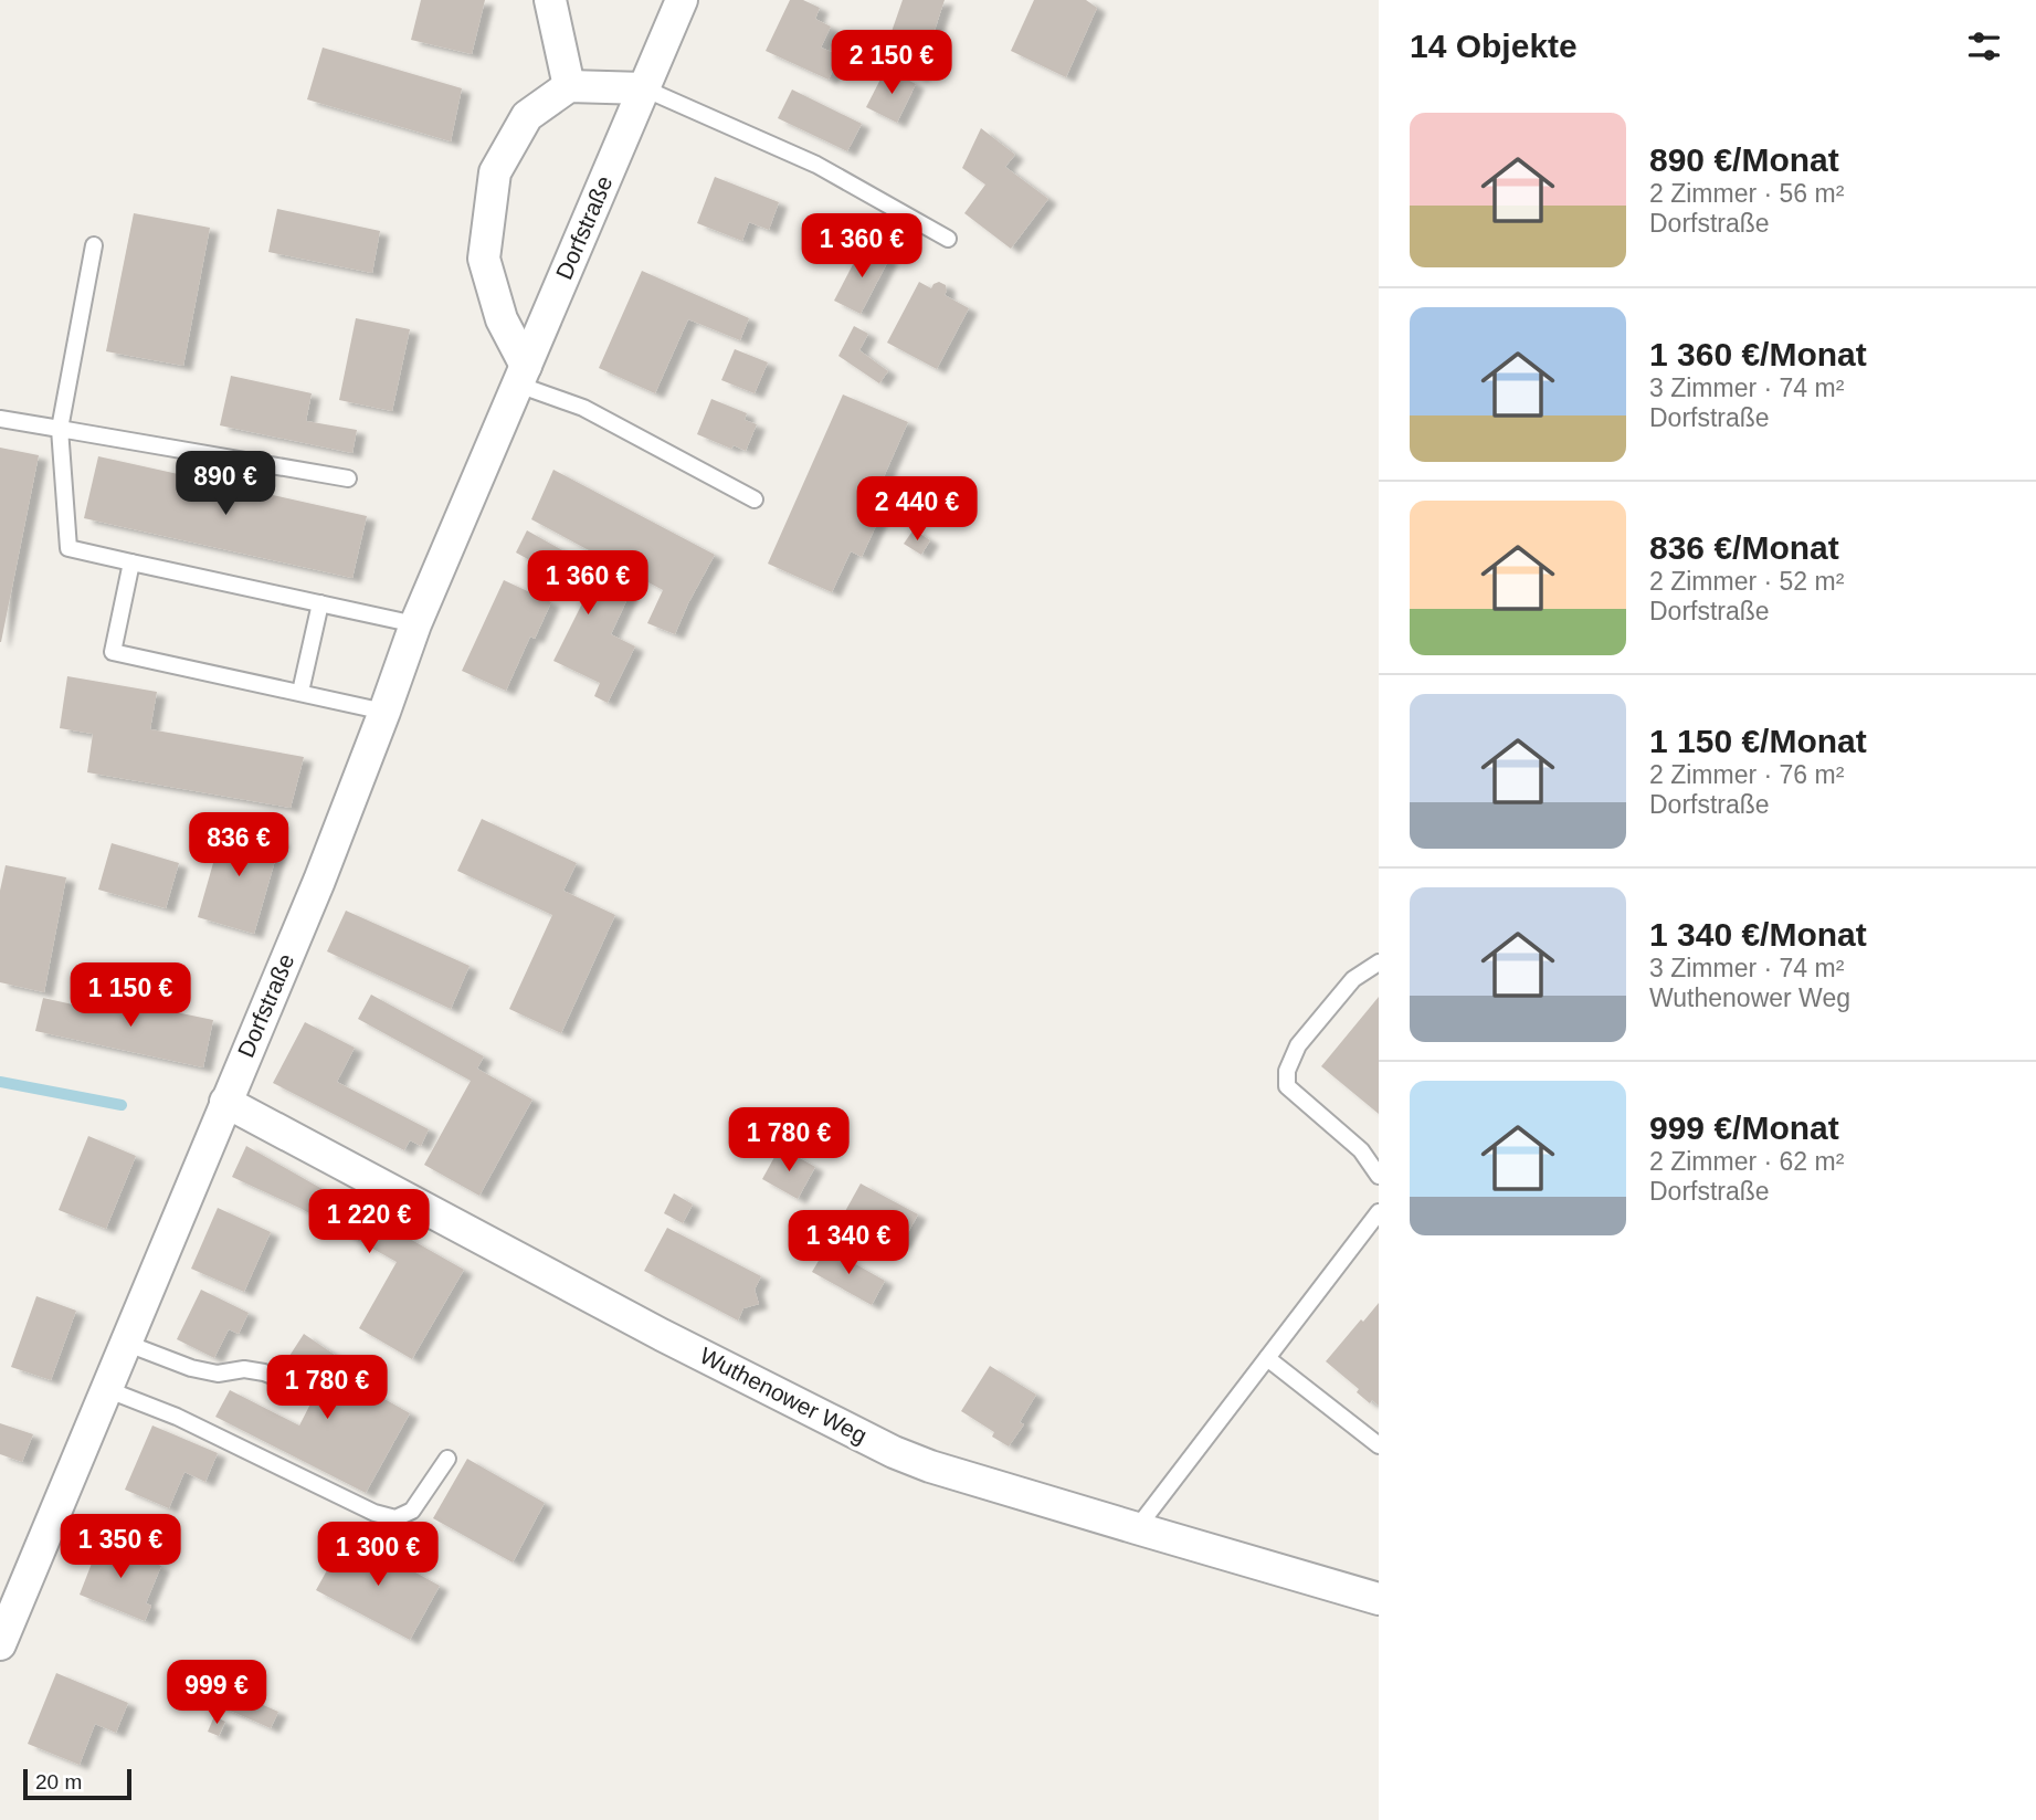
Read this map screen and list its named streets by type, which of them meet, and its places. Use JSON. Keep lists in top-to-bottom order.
{
  "streets": {
    "street": ["Dorfstraße", "Wuthenower Weg"]
  },
  "crossings": [
    ["Dorfstraße", "Wuthenower Weg"]
  ],
  "scale_bar": "20 m",
  "page": {
    "heading": "14 Objekte",
    "price": [
      "2 150 €",
      "1 360 €",
      "890 €",
      "2 440 €",
      "1 360 €",
      "836 €",
      "1 150 €",
      "1 780 €",
      "1 220 €",
      "1 340 €",
      "1 780 €",
      "1 350 €",
      "1 300 €",
      "999 €"
    ],
    "list": [
      {
        "name": "890 €/Monat",
        "note": "2 Zimmer · 56 m² · Dorfstraße"
      },
      {
        "name": "1 360 €/Monat",
        "note": "3 Zimmer · 74 m² · Dorfstraße"
      },
      {
        "name": "836 €/Monat",
        "note": "2 Zimmer · 52 m² · Dorfstraße"
      },
      {
        "name": "1 150 €/Monat",
        "note": "2 Zimmer · 76 m² · Dorfstraße"
      },
      {
        "name": "1 340 €/Monat",
        "note": "3 Zimmer · 74 m² · Wuthenower Weg"
      },
      {
        "name": "999 €/Monat",
        "note": "2 Zimmer · 62 m² · Dorfstraße"
      }
    ],
    "scale": "20 m"
  }
}
